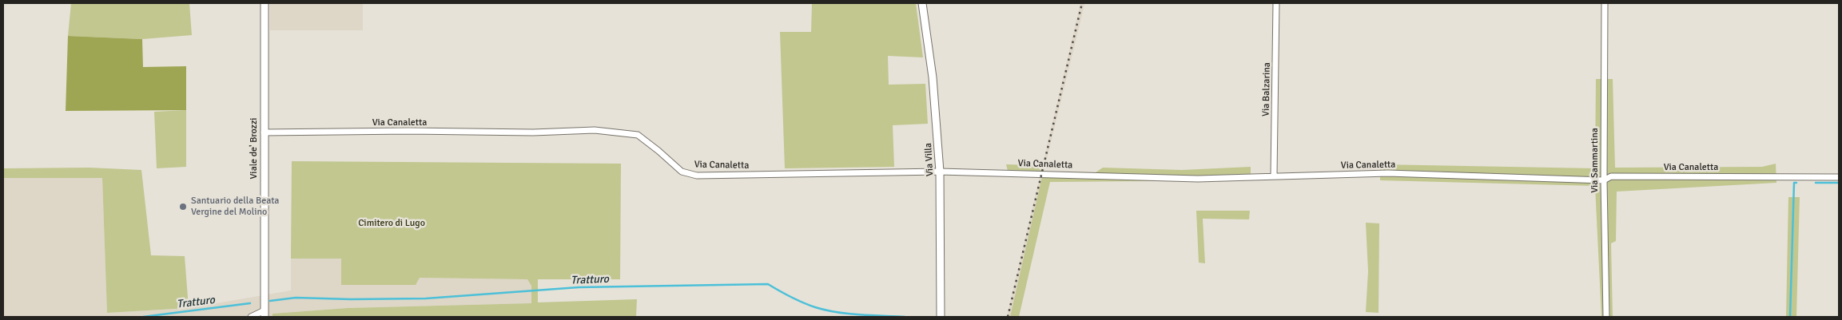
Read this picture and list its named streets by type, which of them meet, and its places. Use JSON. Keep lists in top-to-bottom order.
{
  "streets": {
    "street": [
      "Via Balzarina",
      "Via Canaletta",
      "Viale de' Brozzi",
      "Via Villa",
      "Via Sammartina"
    ]
  },
  "crossings": [
    ["Via Balzarina", "Via Canaletta"],
    ["Via Canaletta", "Viale de' Brozzi"],
    ["Via Canaletta", "Via Villa"],
    ["Via Canaletta", "Via Sammartina"]
  ],
  "water": ["Tratturo"],
  "parks": ["Cimitero di Lugo"],
  "places": ["Santuario della Beata Vergine del Molino"]
}
